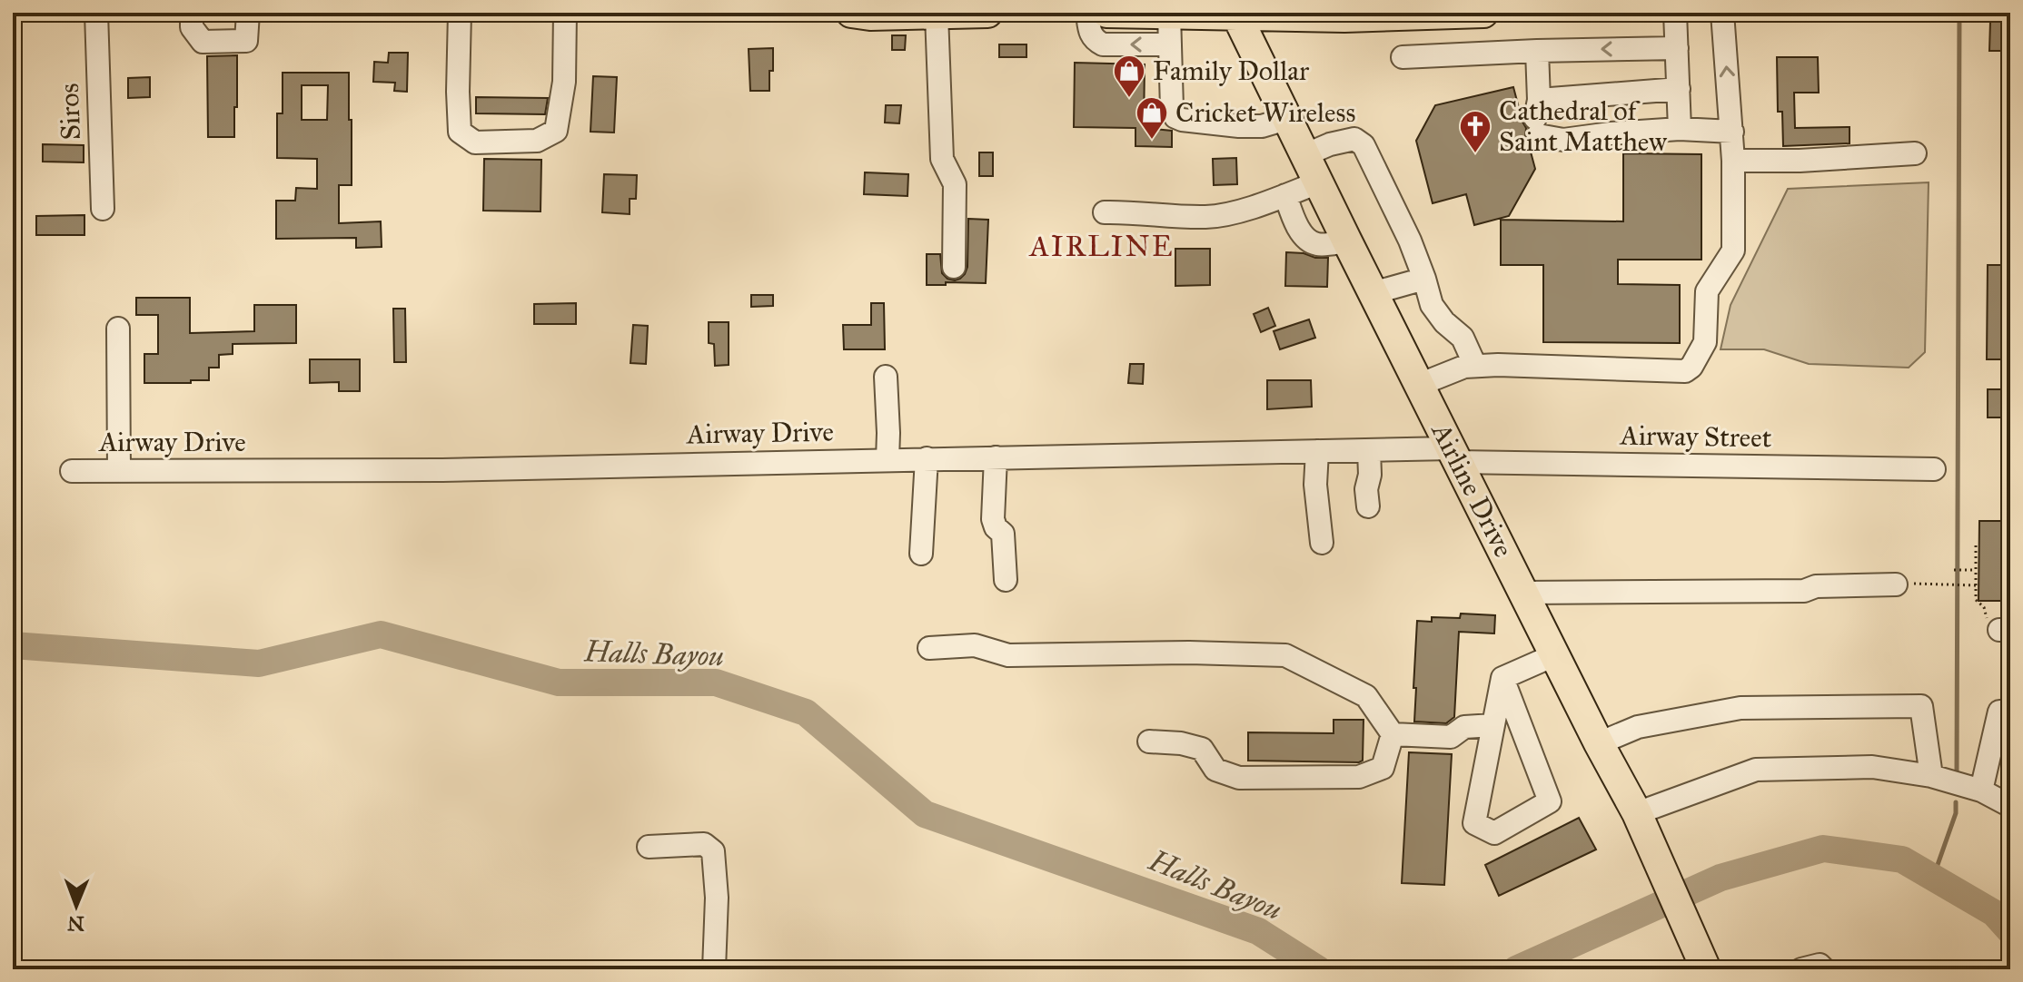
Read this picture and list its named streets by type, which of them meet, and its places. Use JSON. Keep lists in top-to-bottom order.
{
  "streets": {
    "main road": ["Airline Drive"],
    "street": ["Siros", "Airway Drive", "Airway Street"]
  },
  "crossings": [
    ["Airway Drive", "Airway Street"],
    ["Airway Drive", "Airline Drive"],
    ["Airway Street", "Airline Drive"]
  ],
  "districts": ["AIRLINE"],
  "water": ["Halls Bayou"],
  "places": {
    "shop": ["Family Dollar", "Cricket Wireless"],
    "church": ["Cathedral of Saint Matthew"]
  },
  "north": "bottom"
}
